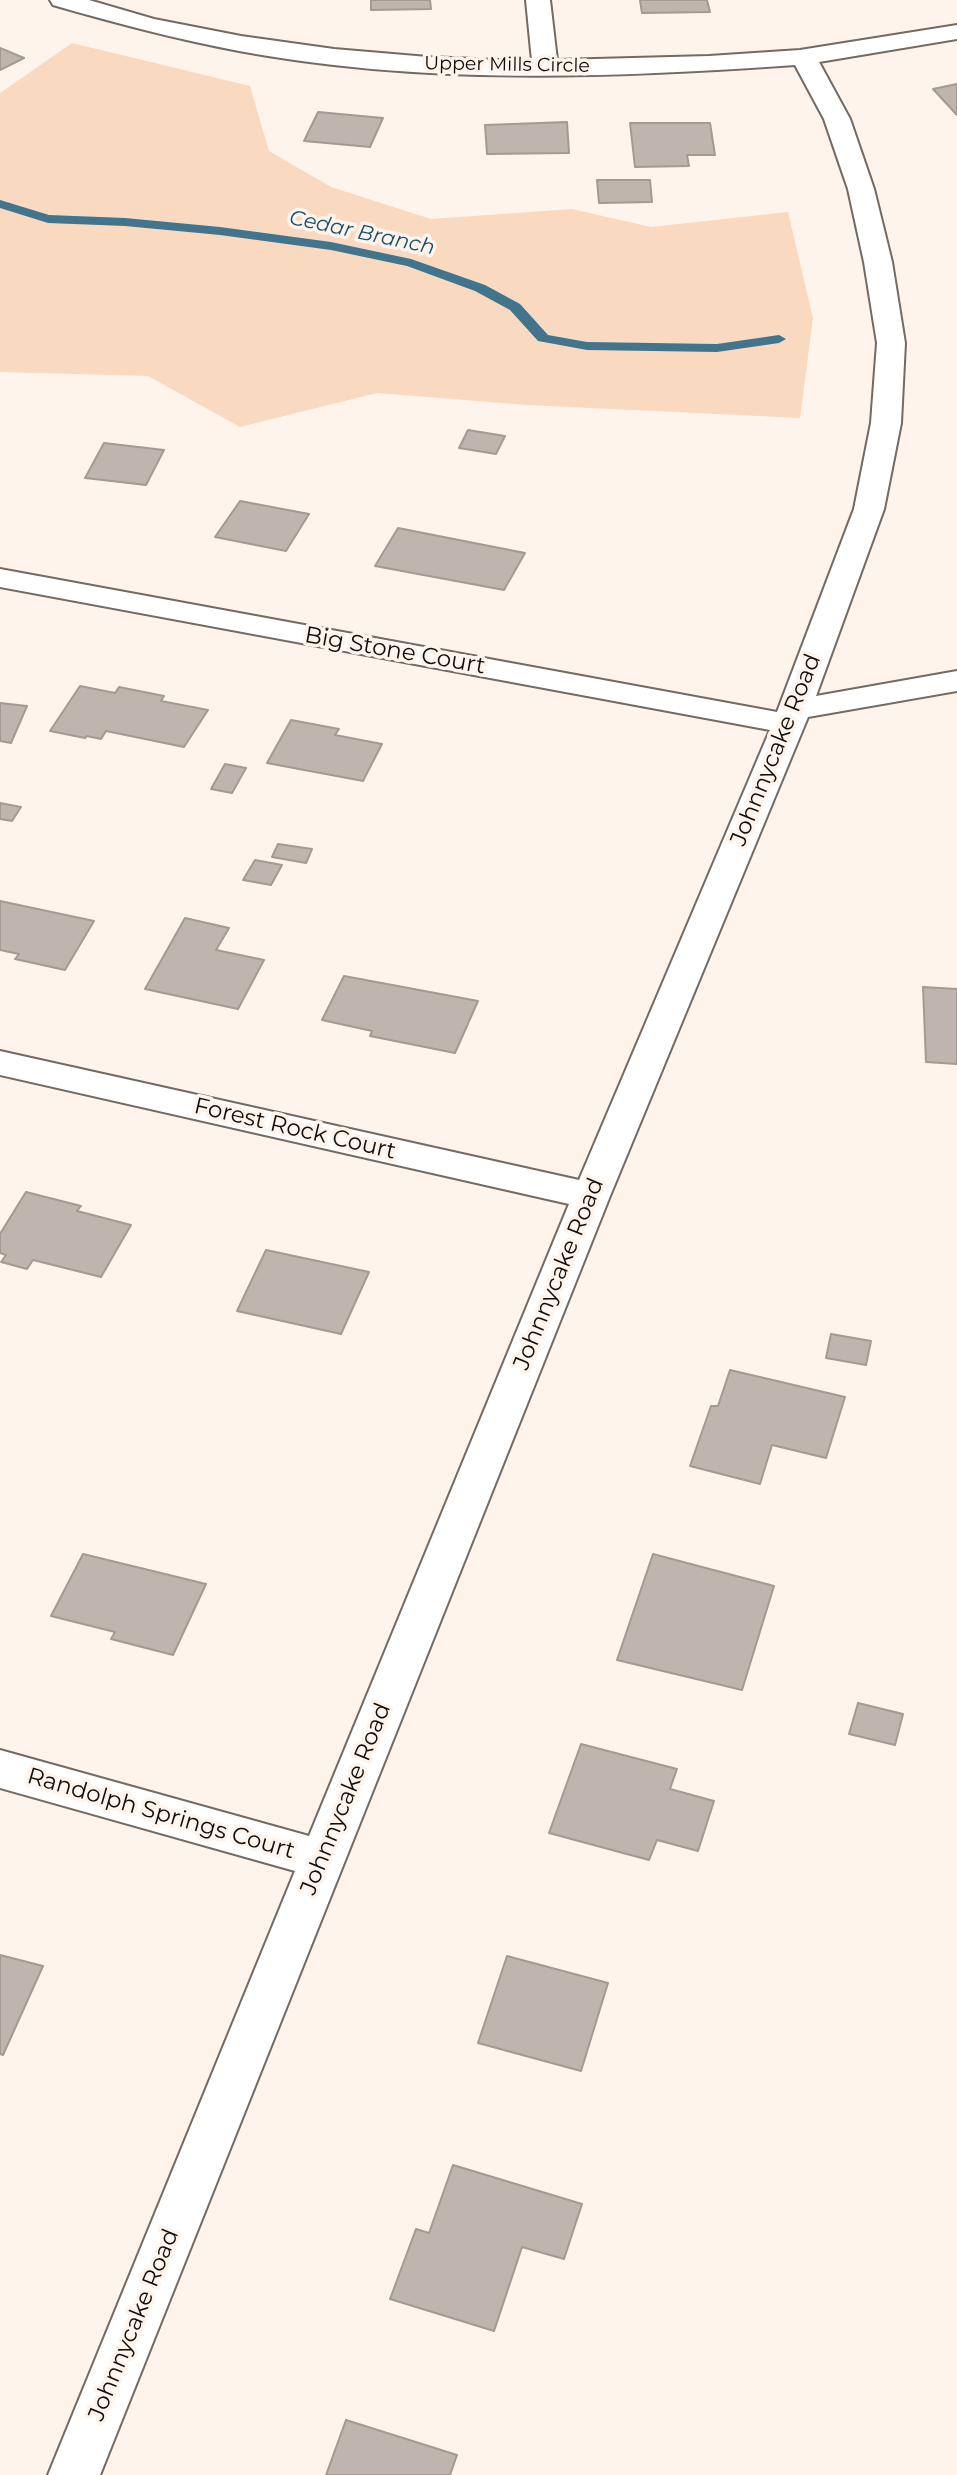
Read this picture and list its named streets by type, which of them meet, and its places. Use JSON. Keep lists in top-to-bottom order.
{
  "streets": {
    "street": [
      "Upper Mills Circle",
      "Big Stone Court",
      "Johnnycake Road",
      "Forest Rock Court",
      "Randolph Springs Court"
    ]
  },
  "crossings": [
    ["Upper Mills Circle", "Johnnycake Road"],
    ["Big Stone Court", "Johnnycake Road"],
    ["Johnnycake Road", "Forest Rock Court"],
    ["Johnnycake Road", "Randolph Springs Court"]
  ],
  "water": ["Cedar Branch"]
}
